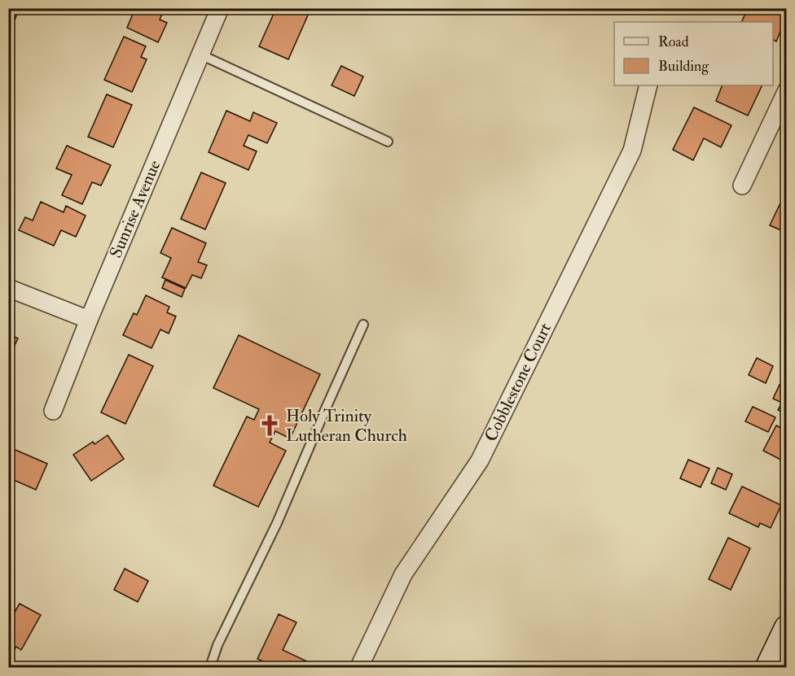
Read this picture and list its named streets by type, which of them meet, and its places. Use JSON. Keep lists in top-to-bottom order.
{
  "streets": {
    "street": ["Sunrise Avenue", "Cobblestone Court"]
  },
  "places": {
    "church": ["Holy Trinity Lutheran Church"]
  },
  "legend": ["Road", "Building"]
}
